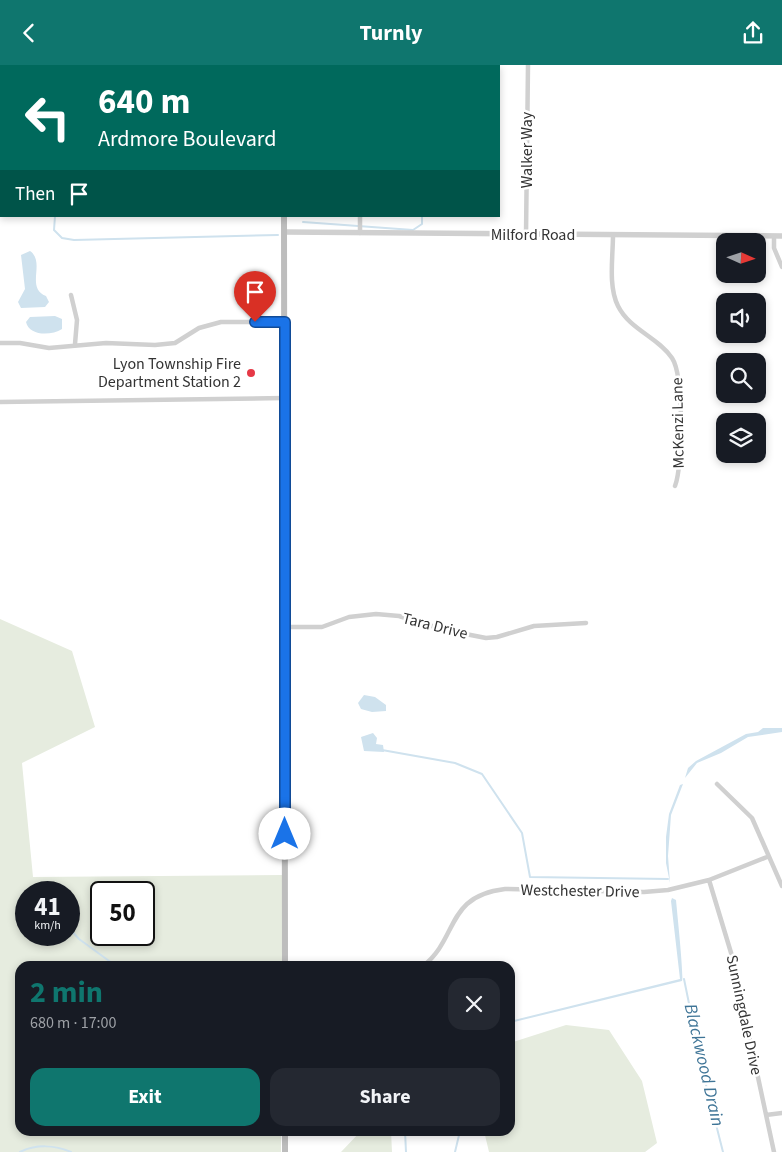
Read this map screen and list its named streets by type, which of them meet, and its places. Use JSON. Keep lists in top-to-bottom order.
{
  "streets": {
    "street": [
      "Walker Way",
      "Milford Road",
      "McKenzi Lane",
      "Tara Drive",
      "Westchester Drive",
      "Sunningdale Drive"
    ]
  },
  "crossings": [
    ["Walker Way", "Milford Road"],
    ["Milford Road", "McKenzi Lane"],
    ["Westchester Drive", "Sunningdale Drive"]
  ],
  "water": ["Blackwood Drain"],
  "places": ["Lyon Township Fire Department Station 2"],
  "north": "right",
  "page": {
    "header": "Turnly",
    "turn": ["640 m", "Ardmore Boulevard"],
    "then": "Then",
    "speed": "41 km/h",
    "limit": "50",
    "heading": ["2 min", "680 m · 17:00"],
    "buttons": ["Exit", "Share"]
  }
}
